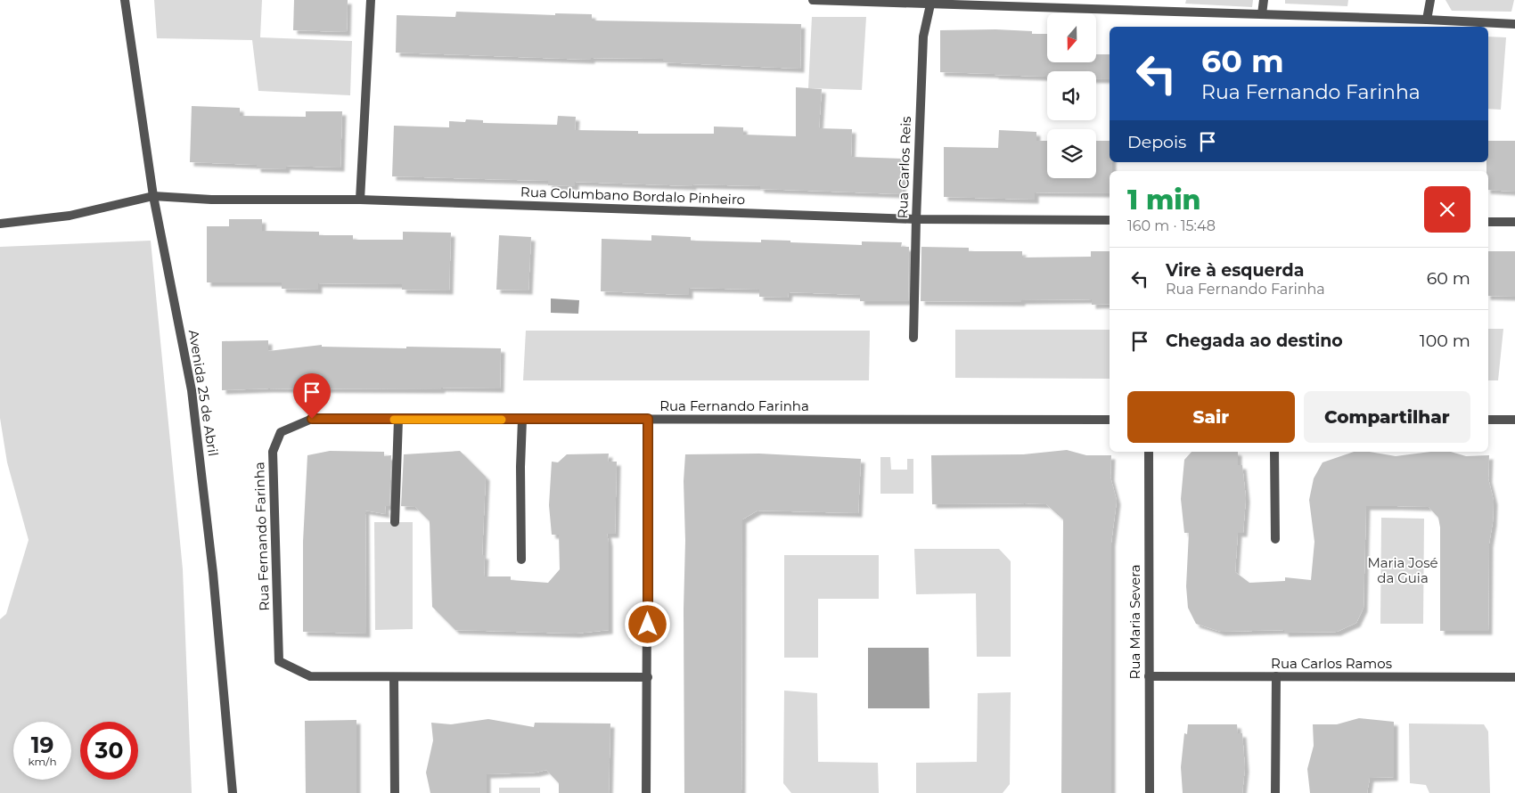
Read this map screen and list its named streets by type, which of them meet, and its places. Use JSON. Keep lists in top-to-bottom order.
{
  "streets": {
    "street": [
      "Rua Carlos Reis",
      "Rua Columbano Bordalo Pinheiro",
      "Avenida 25 de Abril",
      "Rua Fernando Farinha",
      "Rua Maria Severa",
      "Rua Carlos Ramos"
    ]
  },
  "crossings": [
    ["Rua Carlos Reis", "Rua Columbano Bordalo Pinheiro"],
    ["Rua Columbano Bordalo Pinheiro", "Avenida 25 de Abril"],
    ["Rua Maria Severa", "Rua Carlos Ramos"]
  ],
  "parks": ["Maria José da Guia"],
  "north": "bottom",
  "page": {
    "turn": ["60 m", "Rua Fernando Farinha"],
    "then": "Depois",
    "heading": ["1 min", "160 m · 15:48"],
    "list": [
      {
        "name": "Vire à esquerda",
        "note": "Rua Fernando Farinha",
        "value": "60 m"
      },
      {
        "name": "Chegada ao destino",
        "value": "100 m"
      }
    ],
    "buttons": ["Sair", "Compartilhar"],
    "speed": "19 km/h",
    "limit": "30"
  }
}
